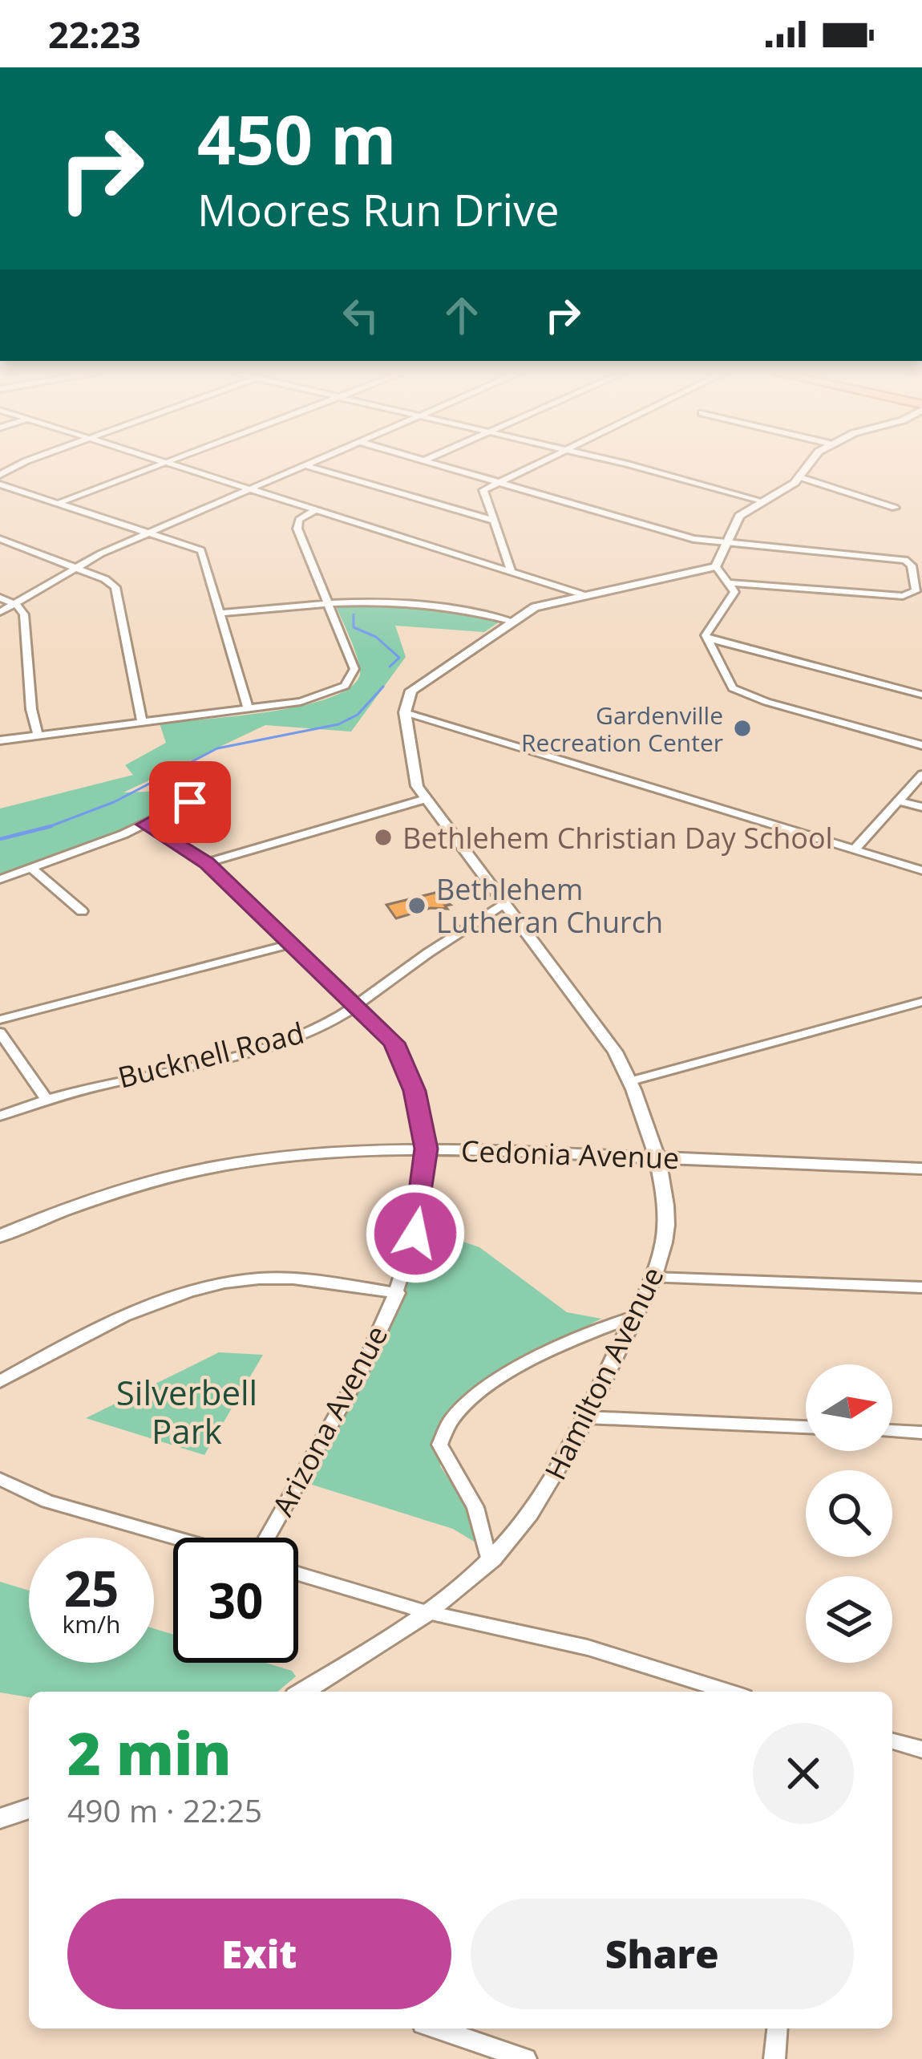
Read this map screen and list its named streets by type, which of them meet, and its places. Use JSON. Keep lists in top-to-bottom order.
{
  "streets": {
    "street": [
      "Bucknell Road",
      "Cedonia Avenue",
      "Hamilton Avenue",
      "Arizona Avenue"
    ]
  },
  "crossings": [
    ["Bucknell Road", "Hamilton Avenue"],
    ["Bucknell Road", "Arizona Avenue"],
    ["Cedonia Avenue", "Hamilton Avenue"],
    ["Cedonia Avenue", "Arizona Avenue"]
  ],
  "parks": ["Silverbell Park"],
  "places": ["Gardenville Recreation Center", "Bethlehem Christian Day School", "Bethlehem Lutheran Church"],
  "north": "right",
  "page": {
    "status": "22:23",
    "turn": ["450 m", "Moores Run Drive"],
    "speed": "25 km/h",
    "limit": "30",
    "heading": ["2 min", "490 m · 22:25"],
    "buttons": ["Exit", "Share"]
  }
}
